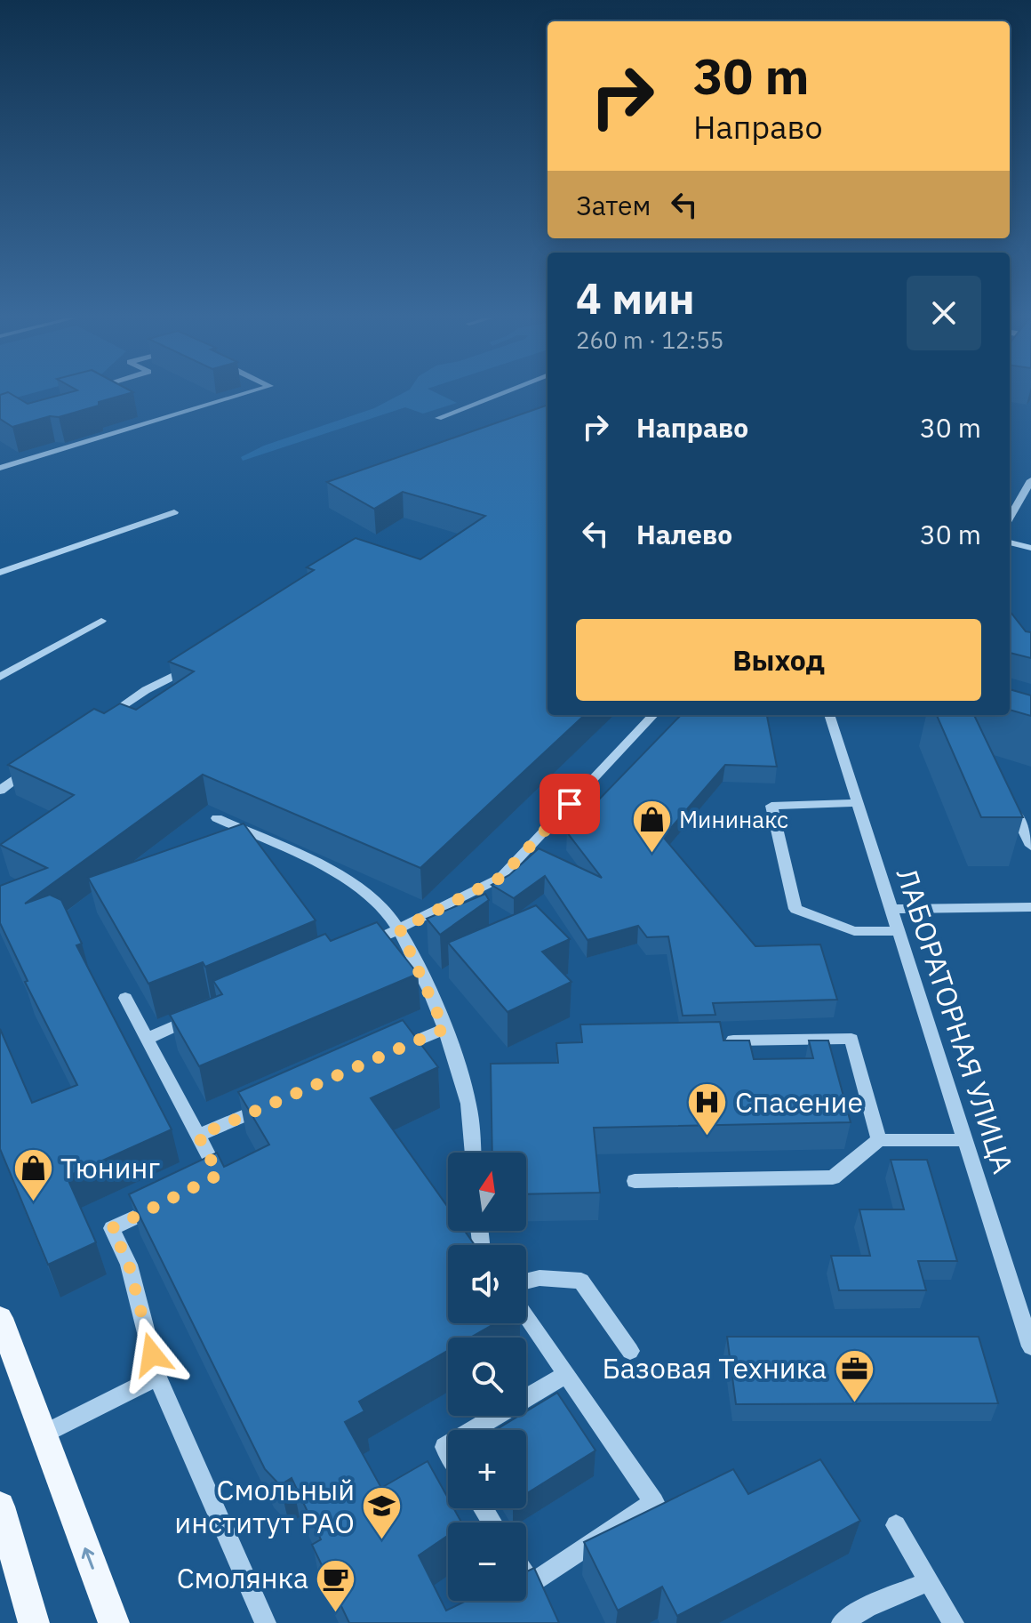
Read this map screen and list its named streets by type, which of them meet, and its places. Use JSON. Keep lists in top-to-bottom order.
{
  "streets": {
    "street": ["ЛАБОРАТОРНАЯ УЛИЦА"]
  },
  "places": {
    "shop": ["Мининакс", "Тюнинг"],
    "hospital": ["Спасение"],
    "office": ["Базовая Техника"],
    "school or university": ["Смольный институт РАО"],
    "cafe": ["Смолянка"]
  },
  "north": "top",
  "page": {
    "turn": ["30 m", "Направо"],
    "then": "Затем",
    "heading": ["4 мин", "260 m · 12:55"],
    "list": [
      {
        "name": "Направо",
        "value": "30 m"
      },
      {
        "name": "Налево",
        "value": "30 m"
      }
    ],
    "buttons": "Выход",
    "map_buttons": ["+", "−"]
  }
}
